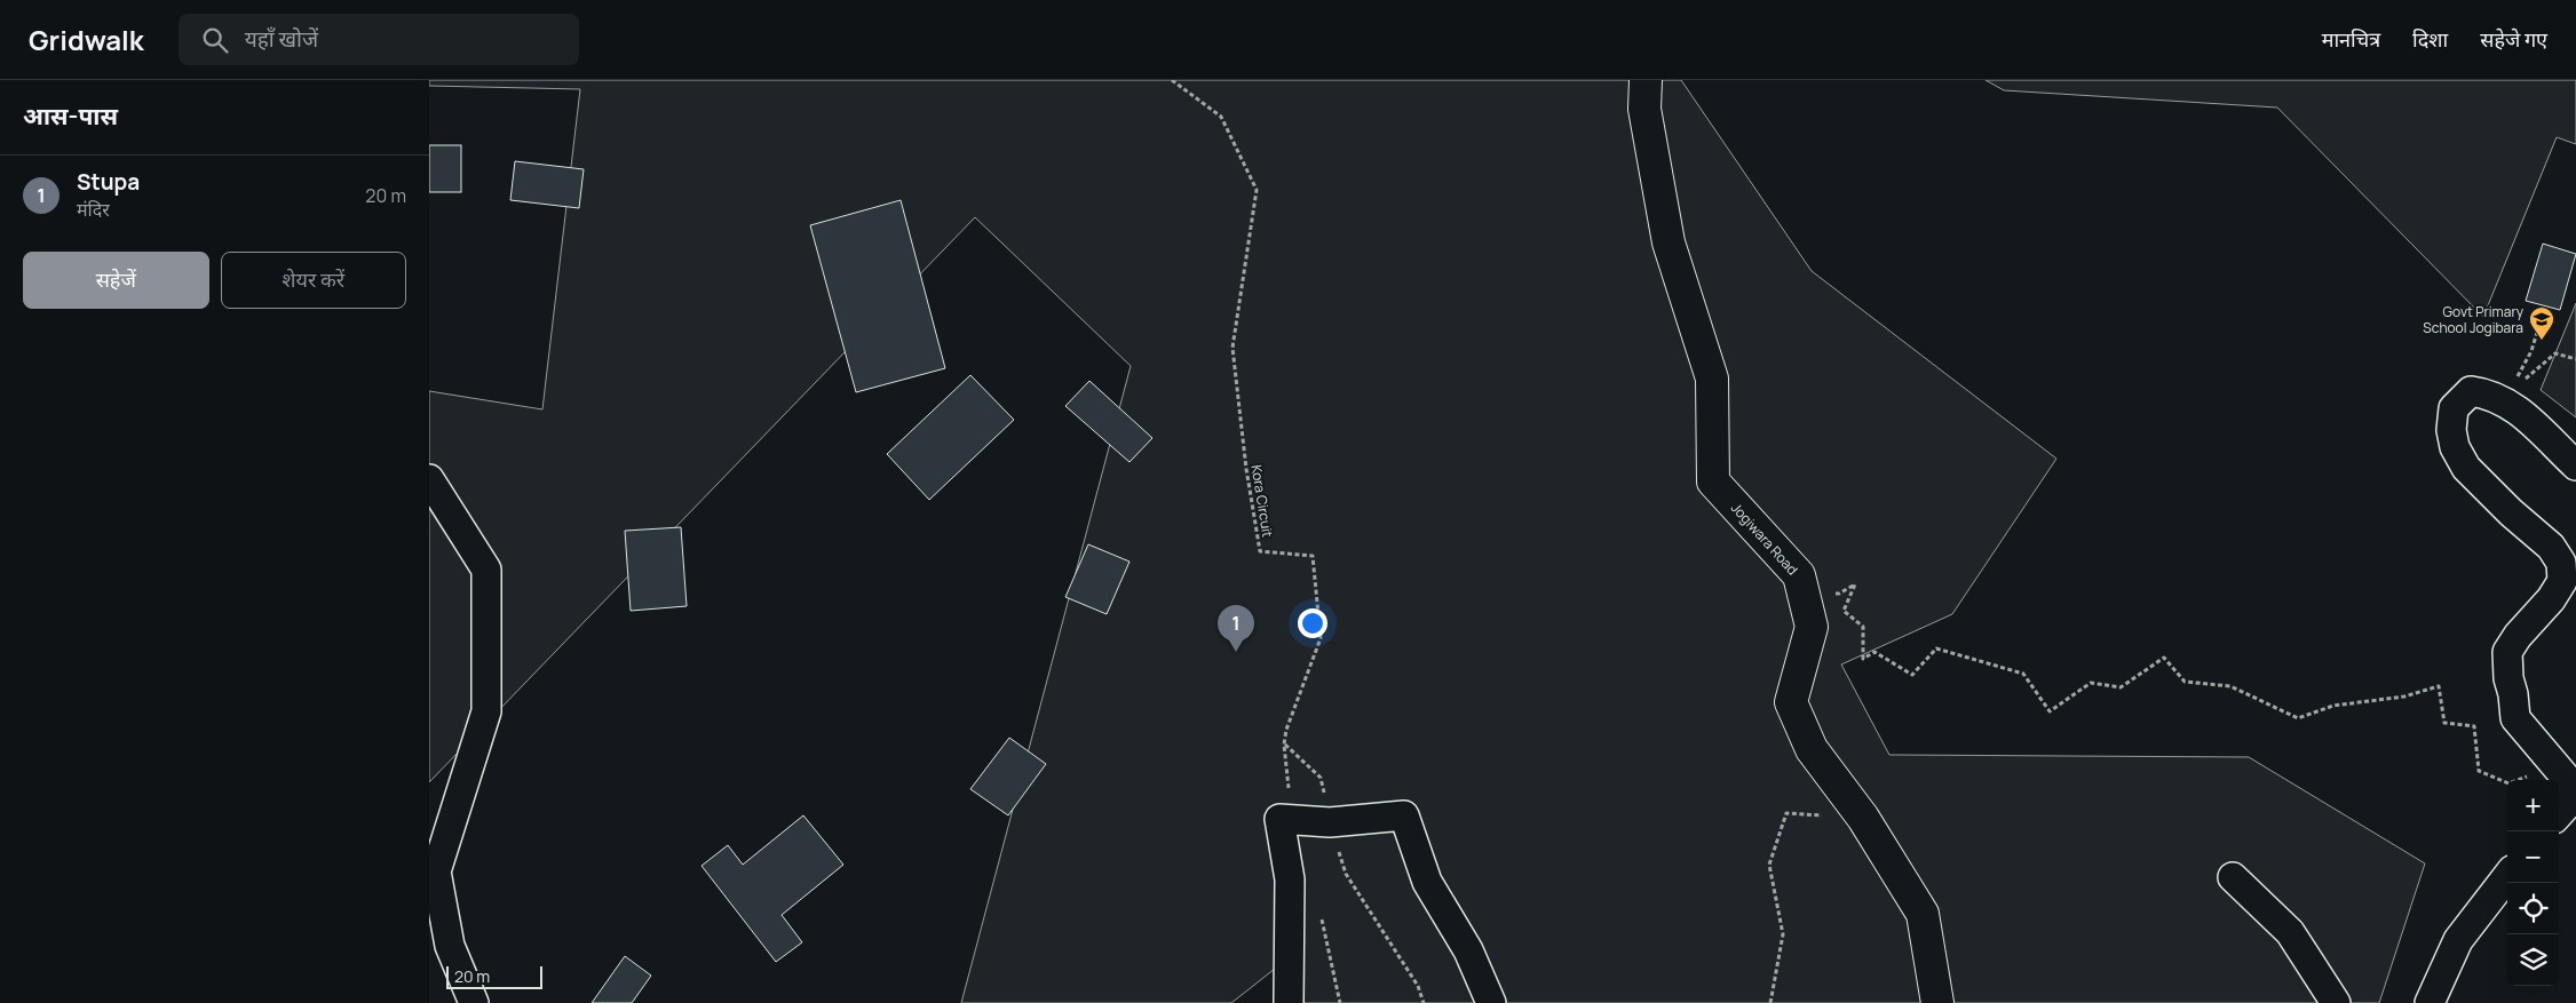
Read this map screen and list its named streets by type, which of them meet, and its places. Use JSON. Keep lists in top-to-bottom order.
{
  "streets": {
    "street": ["Jogiwara Road"],
    "path": ["Kora Circuit"]
  },
  "places": {
    "school or university": ["Govt Primary School Jogibara"]
  },
  "scale_bar": "20 m",
  "page": {
    "header": "Gridwalk",
    "search": "यहाँ खोजें",
    "nav": ["मानचित्र", "दिशा", "सहेजे गए"],
    "heading": "आस-पास",
    "list": [
      {
        "mark": "1",
        "name": "Stupa",
        "note": "मंदिर",
        "value": "20 m"
      }
    ],
    "buttons": ["सहेजें", "शेयर करें"],
    "pins": "1",
    "map_buttons": ["+", "−"],
    "scale": "20 m"
  }
}
